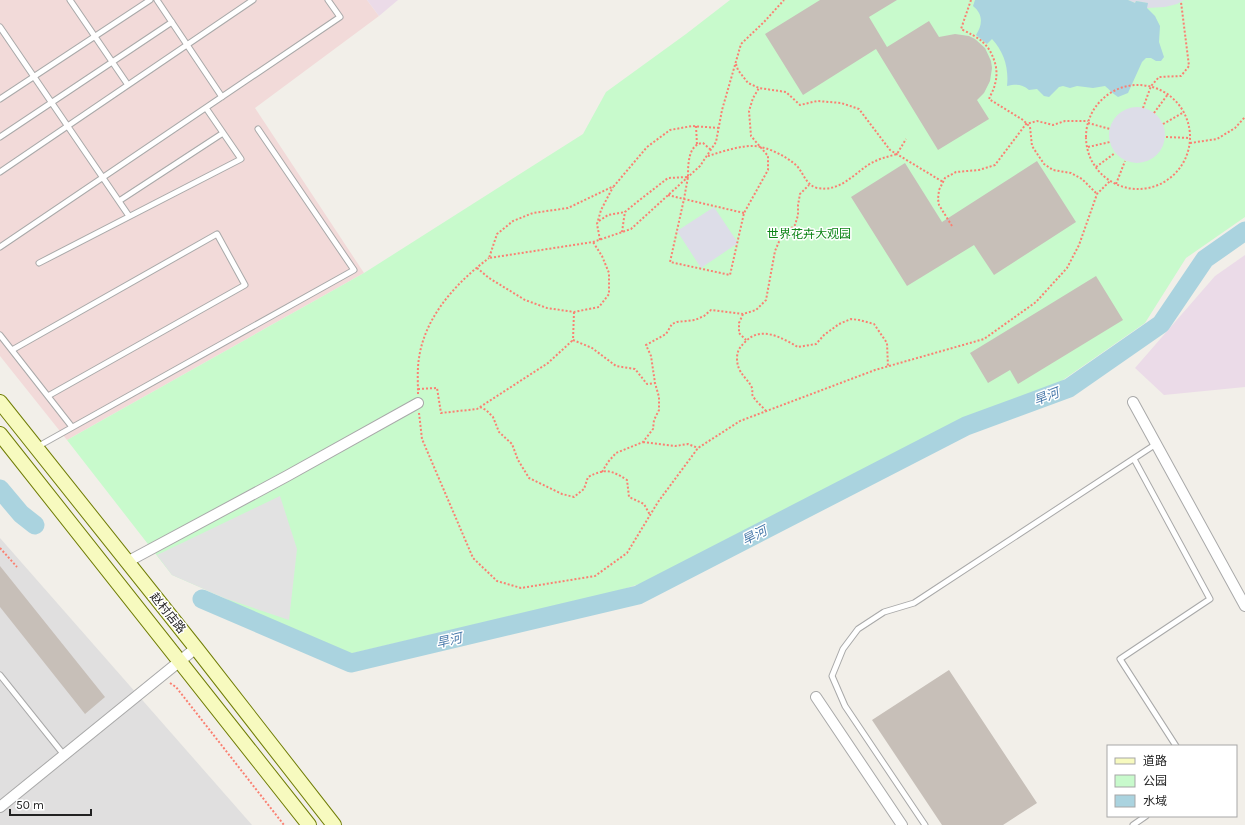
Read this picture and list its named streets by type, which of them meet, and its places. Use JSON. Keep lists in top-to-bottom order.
{
  "streets": {
    "main road": ["赵村店路"]
  },
  "water": ["旱河"],
  "parks": ["世界花卉大观园"],
  "legend": ["道路", "公园", "水域"],
  "scale_bar": "50 m"
}
